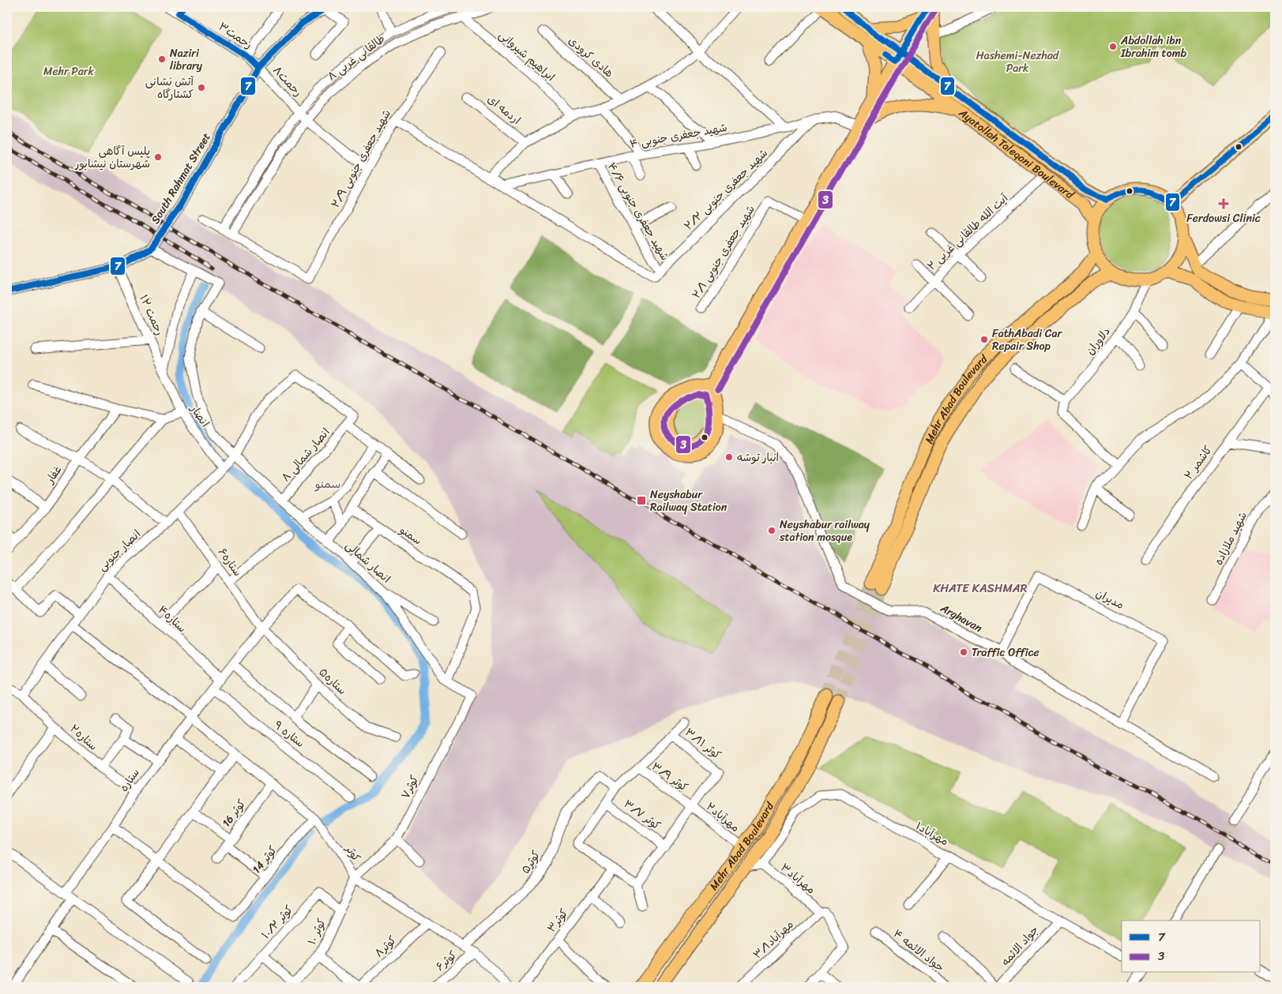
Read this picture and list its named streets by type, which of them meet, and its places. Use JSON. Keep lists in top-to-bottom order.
{
  "streets": {
    "main road": ["Ayatollah Taleqani Boulevard", "Mehr Abad Boulevard"],
    "street": [
      "رحمت۳",
      "ابراهیم شیروانی",
      "هادی کرودی",
      "طالقانی غربی ۸",
      "رحمت۸",
      "اردمه ای",
      "شهید جعفری جنوبی ۴",
      "شهید جعفری جنوبی ۲/۹",
      "South Rahmat Street",
      "شهید جعفری جنوبی ۲/۲",
      "شهید جعفری جنوبی ۴/۶",
      "آیت الله طالقانی غربی ۲",
      "شهید جعفری جنوبی ۲/۱",
      "رحمت ۱۲",
      "دلاوران",
      "انصار",
      "انصار شمالی ۸",
      "کاشمر ۲",
      "غفار",
      "سمنو",
      "شهید ملازاده",
      "انصار جنوبی",
      "ستاره۶",
      "انصار شمالی",
      "مدیران",
      "Arghavan",
      "ستاره۴",
      "ستاره۵",
      "ستاره ۹",
      "ستاره۲",
      "کوثر ۳/۱۱",
      "کوثر ۳/۹",
      "ستاره",
      "کوثر۷",
      "کوثر 16",
      "کوثر ۳/۷",
      "مهرآباد۲",
      "مهرآباد۱",
      "کوثر",
      "کوثر 14",
      "کوثر۵",
      "مهرآباد۳",
      "کوثر۳",
      "کوثر ۱۰/۲",
      "کوثر ۱۰",
      "مهرآباد۳/۱",
      "جواد الائمه",
      "کوثر۸",
      "جواد الائمه ۴",
      "کوثر۶"
    ]
  },
  "crossings": [
    ["رحمت۳", "رحمت۸"],
    ["رحمت۳", "South Rahmat Street"],
    ["ابراهیم شیروانی", "طالقانی غربی ۸"],
    ["طالقانی غربی ۸", "رحمت۸"],
    ["طالقانی غربی ۸", "شهید جعفری جنوبی ۲/۹"],
    ["رحمت۸", "شهید جعفری جنوبی ۲/۹"],
    ["رحمت۸", "South Rahmat Street"],
    ["شهید جعفری جنوبی ۴", "شهید جعفری جنوبی ۲/۲"],
    ["شهید جعفری جنوبی ۴", "شهید جعفری جنوبی ۴/۶"],
    ["Ayatollah Taleqani Boulevard", "آیت الله طالقانی غربی ۲"],
    ["Ayatollah Taleqani Boulevard", "دلاوران"],
    ["Ayatollah Taleqani Boulevard", "Mehr Abad Boulevard"],
    ["South Rahmat Street", "رحمت ۱۲"],
    ["شهید جعفری جنوبی ۲/۲", "شهید جعفری جنوبی ۴/۶"],
    ["رحمت ۱۲", "انصار"],
    ["دلاوران", "Mehr Abad Boulevard"],
    ["Mehr Abad Boulevard", "مهرآباد۲"],
    ["انصار", "انصار جنوبی"],
    ["انصار شمالی ۸", "انصار جنوبی"],
    ["انصار شمالی ۸", "انصار شمالی"],
    ["سمنو", "انصار شمالی"],
    ["انصار جنوبی", "ستاره۶"],
    ["انصار جنوبی", "انصار شمالی"],
    ["انصار جنوبی", "ستاره۴"],
    ["انصار جنوبی", "ستاره۲"],
    ["انصار جنوبی", "کوثر"],
    ["ستاره۶", "ستاره۵"],
    ["ستاره۶", "ستاره"],
    ["انصار شمالی", "کوثر۷"],
    ["مدیران", "Arghavan"],
    ["ستاره۴", "ستاره"],
    ["ستاره۵", "ستاره"],
    ["ستاره ۹", "ستاره"],
    ["ستاره۲", "ستاره"],
    ["کوثر ۳/۱۱", "کوثر ۳/۹"],
    ["کوثر ۳/۱۱", "مهرآباد۲"],
    ["کوثر ۳/۹", "مهرآباد۲"],
    ["ستاره", "کوثر"],
    ["کوثر۷", "کوثر"],
    ["کوثر۷", "کوثر ۱۰"],
    ["کوثر 16", "کوثر"],
    ["مهرآباد۱", "مهرآباد۳"],
    ["مهرآباد۱", "جواد الائمه"],
    ["کوثر", "کوثر 14"],
    ["کوثر", "کوثر۵"],
    ["کوثر", "کوثر ۱۰"],
    ["کوثر", "کوثر۸"],
    ["کوثر", "کوثر۶"],
    ["مهرآباد۳", "مهرآباد۳/۱"],
    ["کوثر ۱۰/۲", "کوثر ۱۰"]
  ],
  "districts": ["سمنو", "KHATE KASHMAR"],
  "parks": ["Hashemi-Nezhad Park", "Mehr Park"],
  "places": {
    "other": [
      "Abdollah ibn Ibrahim tomb",
      "Naziri library",
      "آتش نشانی کشتارگاه",
      "پلیس آگاهی شهرستان نیشابور",
      "FathAbadi Car Repair Shop",
      "انبار توشه",
      "Neyshabur railway station mosque",
      "Traffic Office"
    ],
    "health": ["Ferdowsi Clinic"],
    "transit": ["Neyshabur Railway Station"]
  },
  "lines": ["transit line 7", "transit line 3"],
  "legend": ["7", "3"]
}
